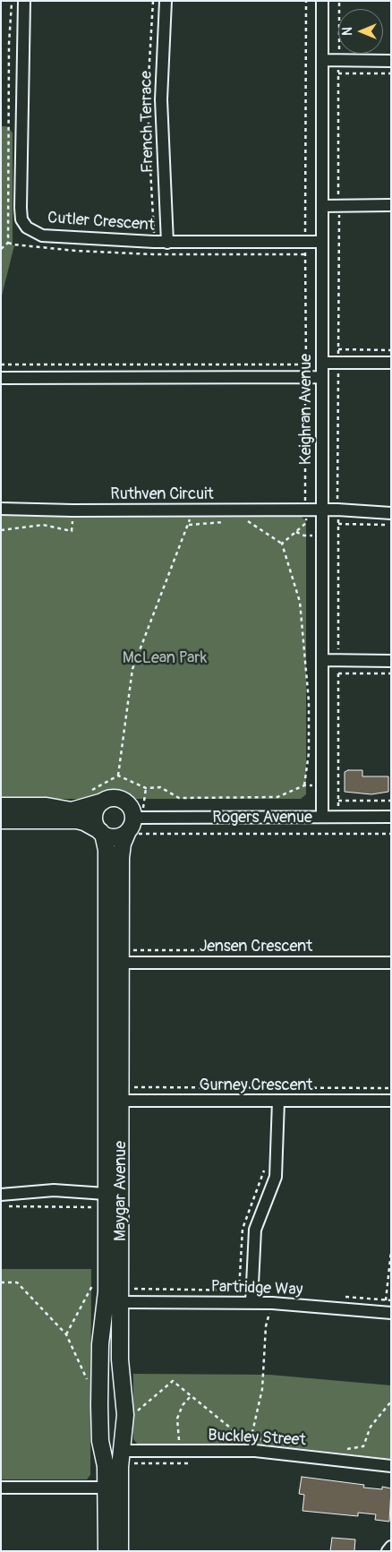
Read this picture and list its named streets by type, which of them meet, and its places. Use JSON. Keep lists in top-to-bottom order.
{
  "streets": {
    "street": [
      "French Terrace",
      "Cutler Crescent",
      "Keighran Avenue",
      "Ruthven Circuit",
      "Rogers Avenue",
      "Jensen Crescent",
      "Gurney Crescent",
      "Maygar Avenue",
      "Partridge Way",
      "Buckley Street"
    ]
  },
  "crossings": [
    ["French Terrace", "Cutler Crescent"],
    ["Cutler Crescent", "Keighran Avenue"],
    ["Keighran Avenue", "Ruthven Circuit"],
    ["Keighran Avenue", "Rogers Avenue"],
    ["Rogers Avenue", "Maygar Avenue"],
    ["Jensen Crescent", "Maygar Avenue"],
    ["Gurney Crescent", "Maygar Avenue"],
    ["Maygar Avenue", "Partridge Way"],
    ["Maygar Avenue", "Buckley Street"]
  ],
  "parks": ["McLean Park"],
  "north": "left"
}
